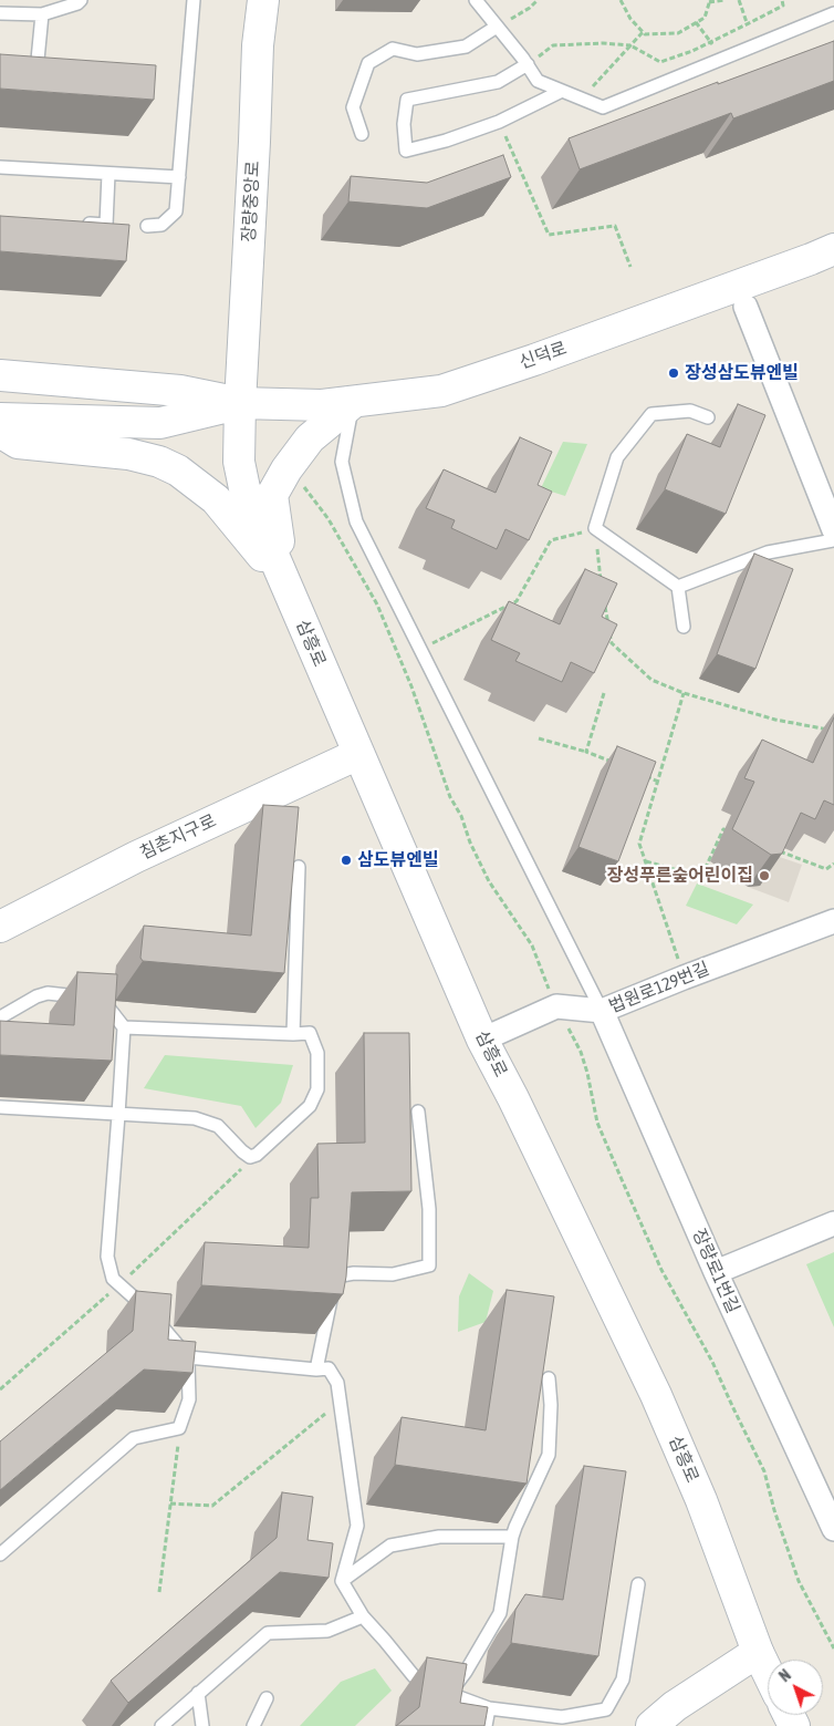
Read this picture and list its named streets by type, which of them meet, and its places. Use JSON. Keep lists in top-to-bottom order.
{
  "streets": {
    "main road": [
      "장량중앙로",
      "신덕로",
      "삼흥로",
      "침촌지구로"
    ],
    "street": ["법원로129번길", "장량로1번길"]
  },
  "crossings": [
    ["장량중앙로", "신덕로"],
    ["장량중앙로", "삼흥로"],
    ["신덕로", "삼흥로"],
    ["삼흥로", "침촌지구로"],
    ["삼흥로", "법원로129번길"],
    ["법원로129번길", "장량로1번길"]
  ],
  "places": ["장성삼도뷰엔빌", "삼도뷰엔빌", "장성푸른숲어린이집"],
  "north": "top left"
}
